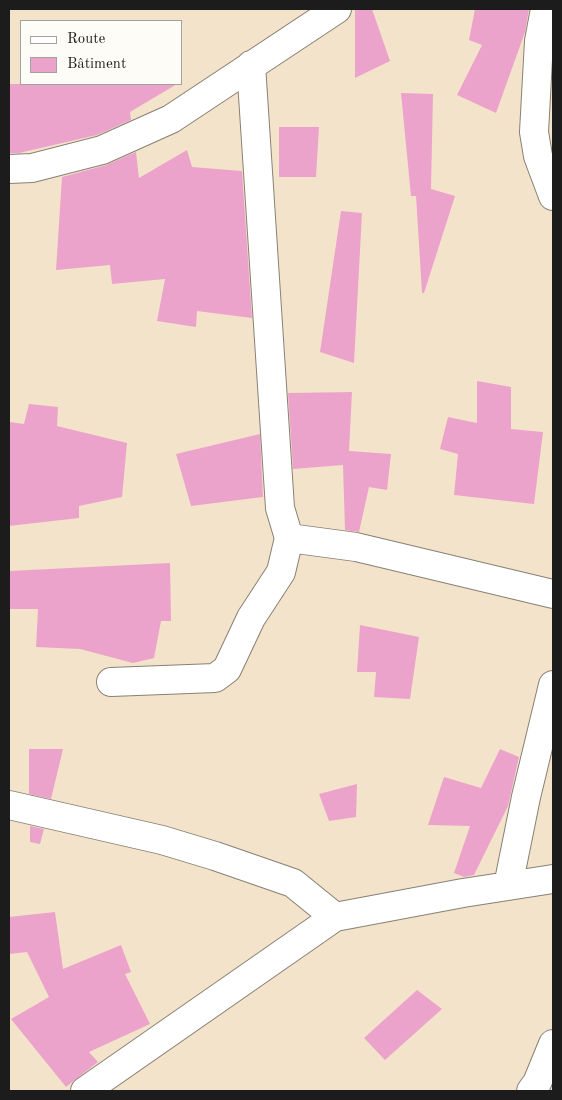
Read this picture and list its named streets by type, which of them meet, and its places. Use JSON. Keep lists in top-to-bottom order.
{
  "legend": ["Route", "Bâtiment"]
}
